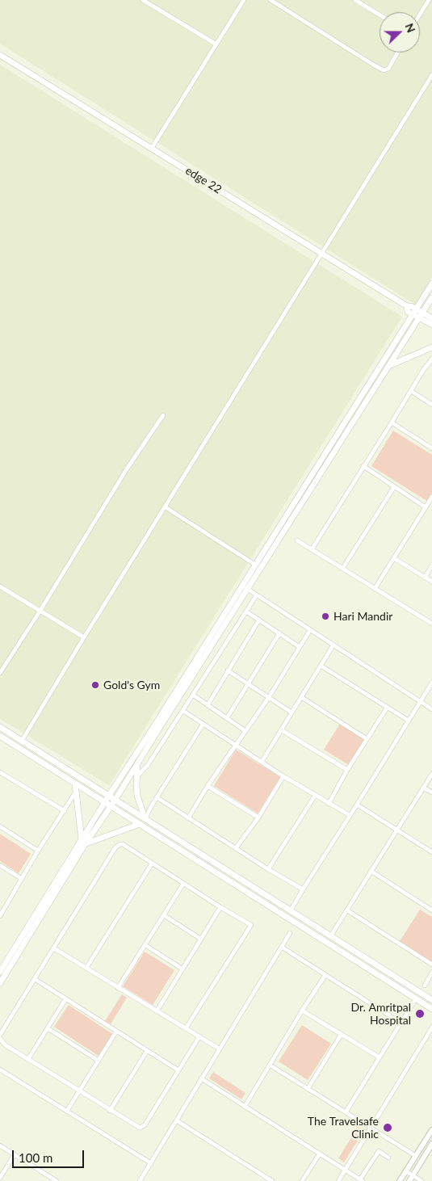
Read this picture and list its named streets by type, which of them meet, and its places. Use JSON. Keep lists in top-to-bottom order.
{
  "streets": {
    "main road": ["edge 22"]
  },
  "places": [
    "Hari Mandir",
    "Gold's Gym",
    "Dr. Amritpal Hospital",
    "The Travelsafe Clinic"
  ],
  "scale_bar": "100 m",
  "north": "right"
}
